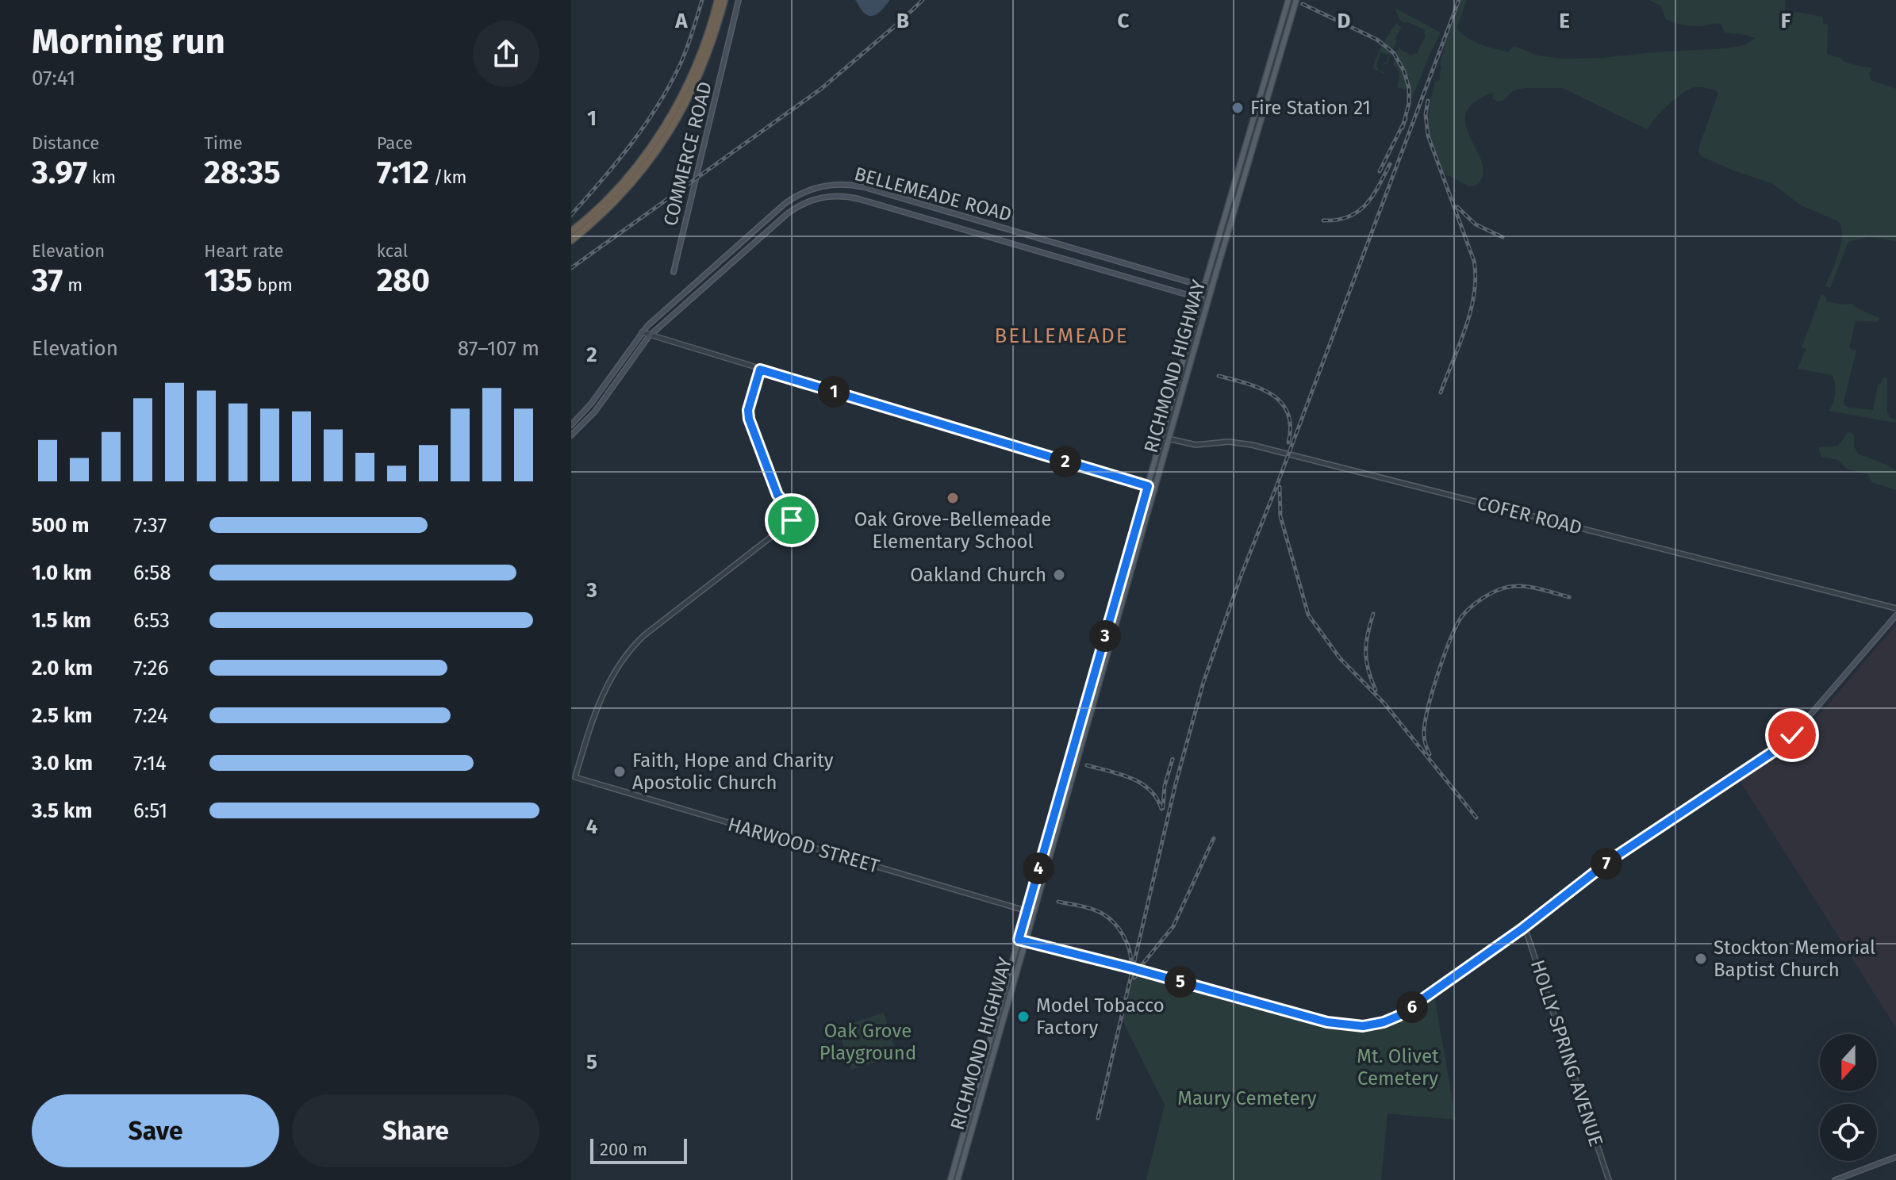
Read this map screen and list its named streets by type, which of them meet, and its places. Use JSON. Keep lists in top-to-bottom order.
{
  "streets": {
    "main road": ["COMMERCE ROAD", "BELLEMEADE ROAD", "RICHMOND HIGHWAY"],
    "street": ["COFER ROAD", "HARWOOD STREET", "HOLLY SPRING AVENUE"]
  },
  "crossings": [
    ["BELLEMEADE ROAD", "RICHMOND HIGHWAY"],
    ["RICHMOND HIGHWAY", "COFER ROAD"],
    ["RICHMOND HIGHWAY", "HARWOOD STREET"]
  ],
  "districts": ["BELLEMEADE"],
  "parks": ["Oak Grove Playground", "Mt. Olivet Cemetery", "Maury Cemetery"],
  "places": [
    "Fire Station 21",
    "Oak Grove-Bellemeade Elementary School",
    "Oakland Church",
    "Faith, Hope and Charity Apostolic Church",
    "Stockton Memorial Baptist Church",
    "Model Tobacco Factory"
  ],
  "scale_bar": "200 m",
  "north": "bottom",
  "page": {
    "heading": ["Morning run", "07:41"],
    "stats": [
      ["Distance", "3.97 km"],
      ["Time", "28:35"],
      ["Pace", "7:12 /km"],
      ["Elevation", "37 m"],
      ["Heart rate", "135 bpm"],
      ["kcal", "280"]
    ],
    "chart": ["Elevation", "87–107 m"],
    "pins": [
      "1",
      "2",
      "3",
      "7",
      "4",
      "5",
      "6"
    ],
    "list": [
      {
        "name": "500 m",
        "note": "7:37"
      },
      {
        "name": "1.0 km",
        "note": "6:58"
      },
      {
        "name": "1.5 km",
        "note": "6:53"
      },
      {
        "name": "2.0 km",
        "note": "7:26"
      },
      {
        "name": "2.5 km",
        "note": "7:24"
      },
      {
        "name": "3.0 km",
        "note": "7:14"
      },
      {
        "name": "3.5 km",
        "note": "6:51"
      }
    ],
    "buttons": ["Save", "Share"],
    "scale": "200 m"
  },
  "grid": {
    "columns": [
      "A",
      "B",
      "C",
      "D",
      "E",
      "F"
    ],
    "rows": [
      "1",
      "2",
      "3",
      "4",
      "5"
    ]
  }
}
